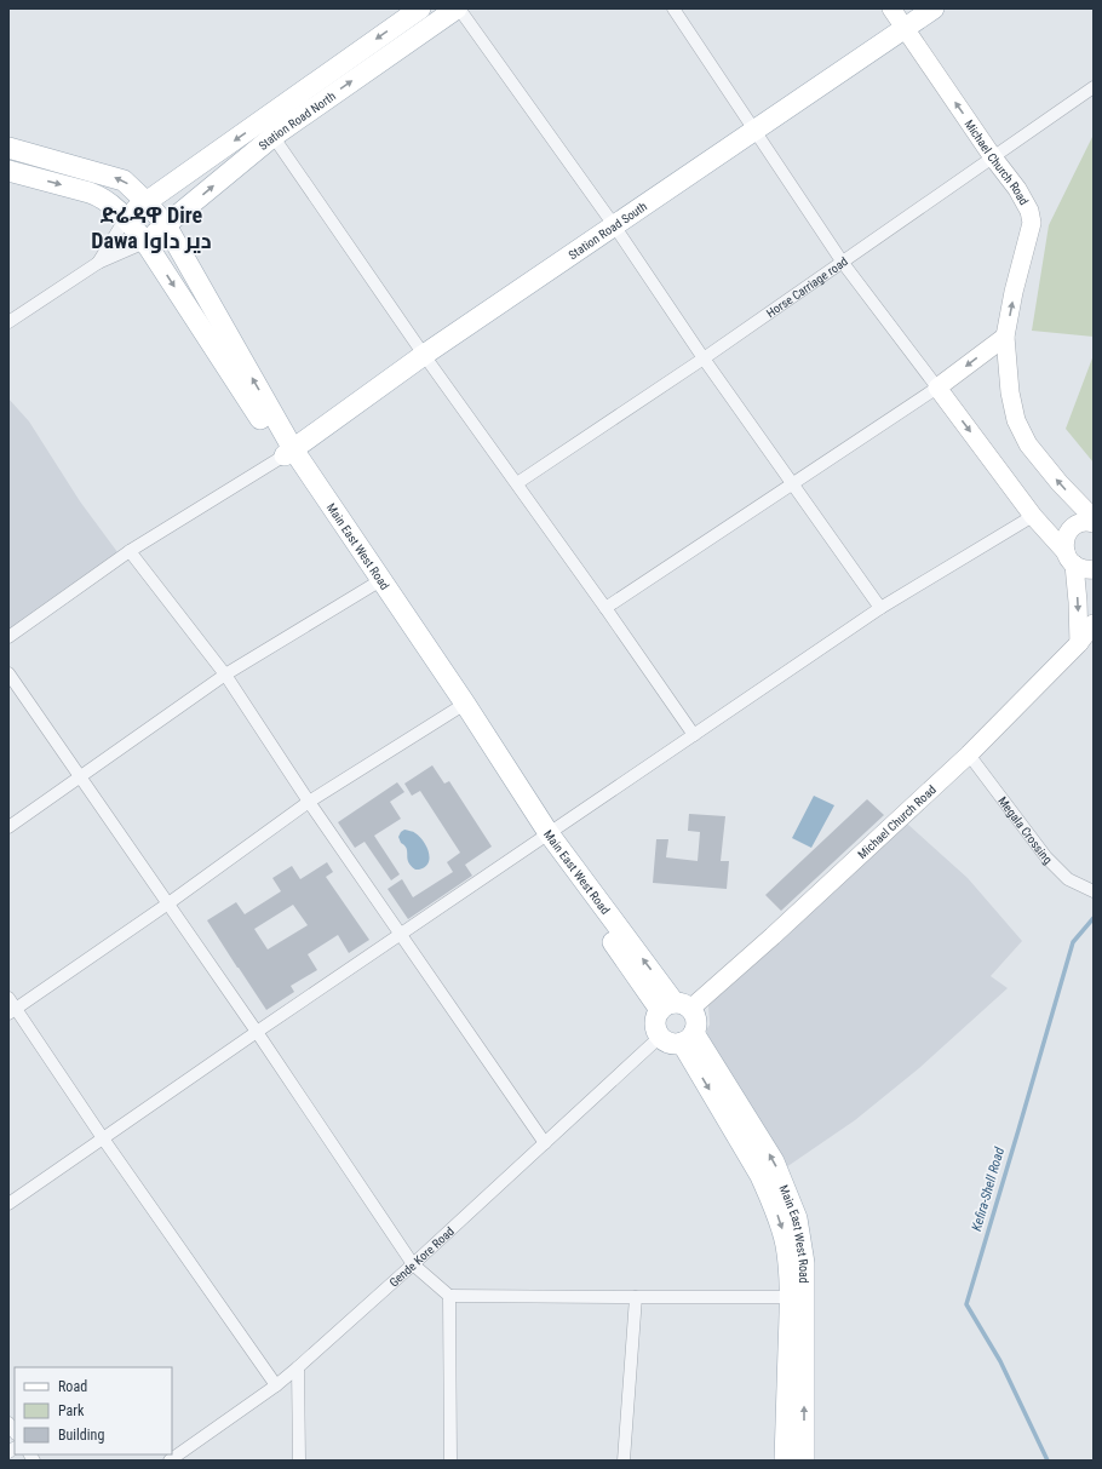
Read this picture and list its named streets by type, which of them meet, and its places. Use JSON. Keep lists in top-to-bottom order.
{
  "streets": {
    "main road": [
      "Station Road North",
      "Michael Church Road",
      "Station Road South",
      "Main East West Road"
    ],
    "street": ["Horse Carriage road", "Megala Crossing", "Gende Kore Road"]
  },
  "crossings": [
    ["Station Road North", "Main East West Road"],
    ["Michael Church Road", "Station Road South"],
    ["Michael Church Road", "Horse Carriage road"],
    ["Michael Church Road", "Main East West Road"],
    ["Michael Church Road", "Megala Crossing"],
    ["Michael Church Road", "Gende Kore Road"],
    ["Station Road South", "Main East West Road"],
    ["Main East West Road", "Gende Kore Road"]
  ],
  "districts": ["ድሬዳዋ Dire Dawa دير داوا"],
  "water": ["Kefira-Shell Road"],
  "legend": ["Road", "Park", "Building"]
}
